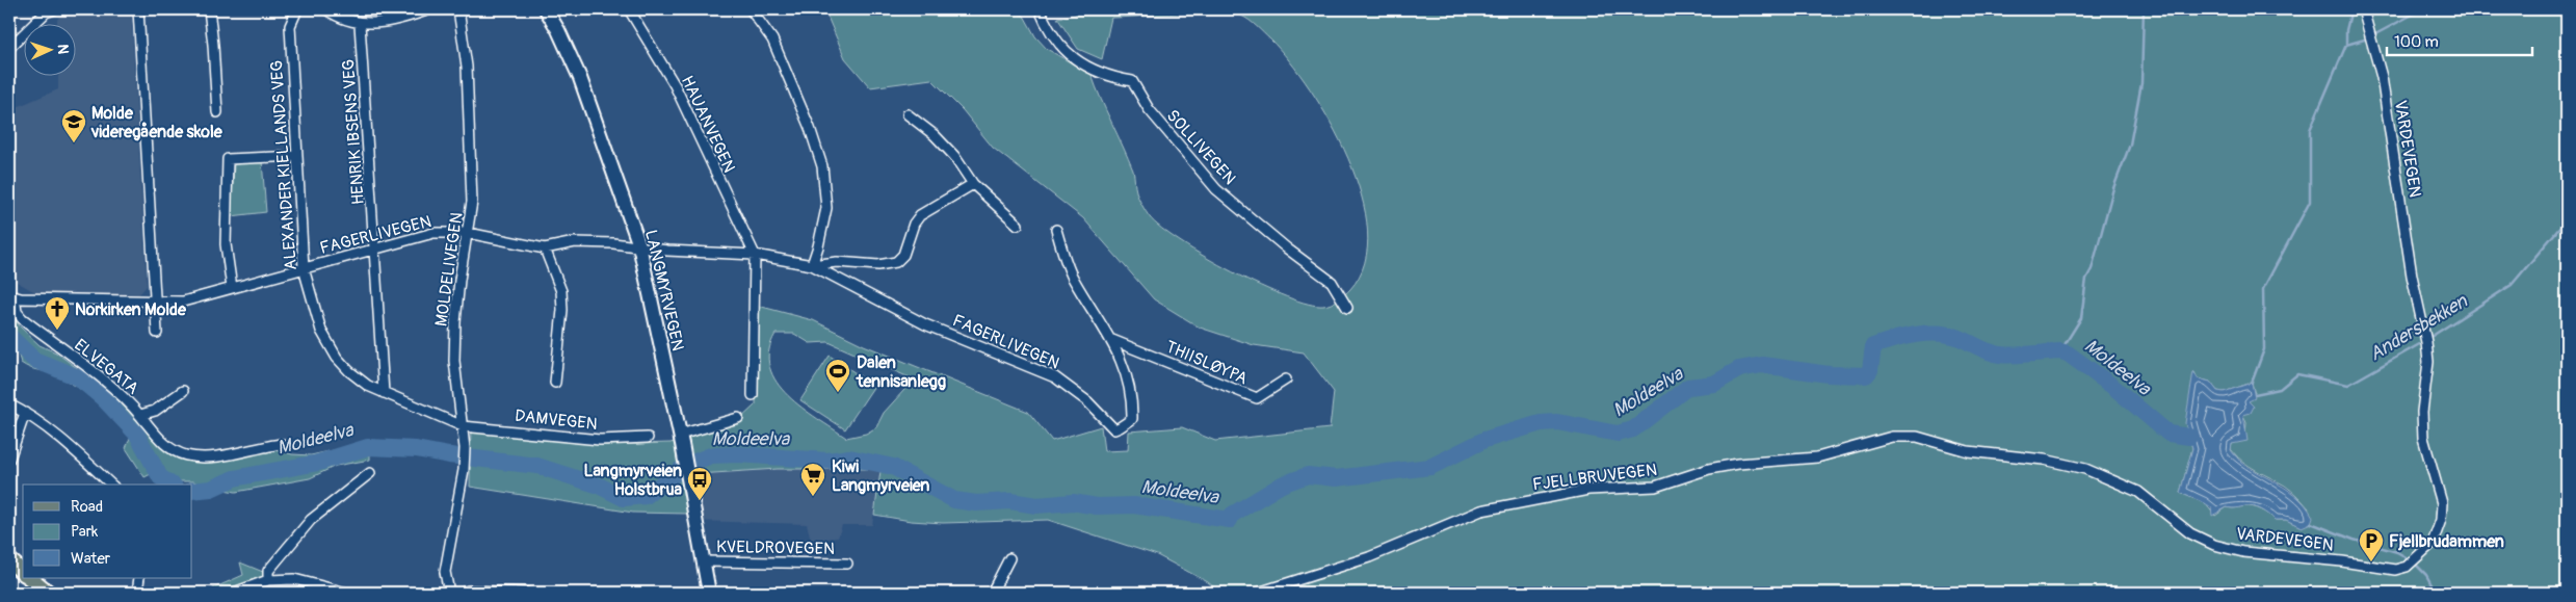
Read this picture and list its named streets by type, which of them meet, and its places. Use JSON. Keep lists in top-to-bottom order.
{
  "streets": {
    "main road": ["LANGMYRVEGEN"],
    "street": [
      "HAUANVEGEN",
      "HENRIK IBSENS VEG",
      "SOLLIVEGEN",
      "VARDEVEGEN",
      "ALEXANDER KIELLANDS VEG",
      "FAGERLIVEGEN",
      "MOLDELIVEGEN",
      "THIISLØYPA",
      "ELVEGATA",
      "DAMVEGEN",
      "FJELLBRUVEGEN",
      "KVELDROVEGEN"
    ]
  },
  "crossings": [
    ["HAUANVEGEN", "FAGERLIVEGEN"],
    ["HENRIK IBSENS VEG", "ALEXANDER KIELLANDS VEG"],
    ["HENRIK IBSENS VEG", "FAGERLIVEGEN"],
    ["VARDEVEGEN", "FJELLBRUVEGEN"],
    ["ALEXANDER KIELLANDS VEG", "FAGERLIVEGEN"],
    ["ALEXANDER KIELLANDS VEG", "MOLDELIVEGEN"],
    ["ALEXANDER KIELLANDS VEG", "DAMVEGEN"],
    ["FAGERLIVEGEN", "MOLDELIVEGEN"],
    ["FAGERLIVEGEN", "LANGMYRVEGEN"],
    ["FAGERLIVEGEN", "THIISLØYPA"],
    ["FAGERLIVEGEN", "ELVEGATA"],
    ["MOLDELIVEGEN", "DAMVEGEN"],
    ["LANGMYRVEGEN", "KVELDROVEGEN"]
  ],
  "water": ["Andersbekken", "Moldeelva"],
  "places": {
    "school or university": ["Molde videregående skole"],
    "church": ["Norkirken Molde"],
    "sports": ["Dalen tennisanlegg"],
    "supermarket": ["Kiwi Langmyrveien"],
    "bus stop": ["Langmyrveien Holstbrua"],
    "parking": ["Fjellbrudammen"]
  },
  "legend": ["Road", "Park", "Water"],
  "scale_bar": "100 m",
  "north": "right"
}
